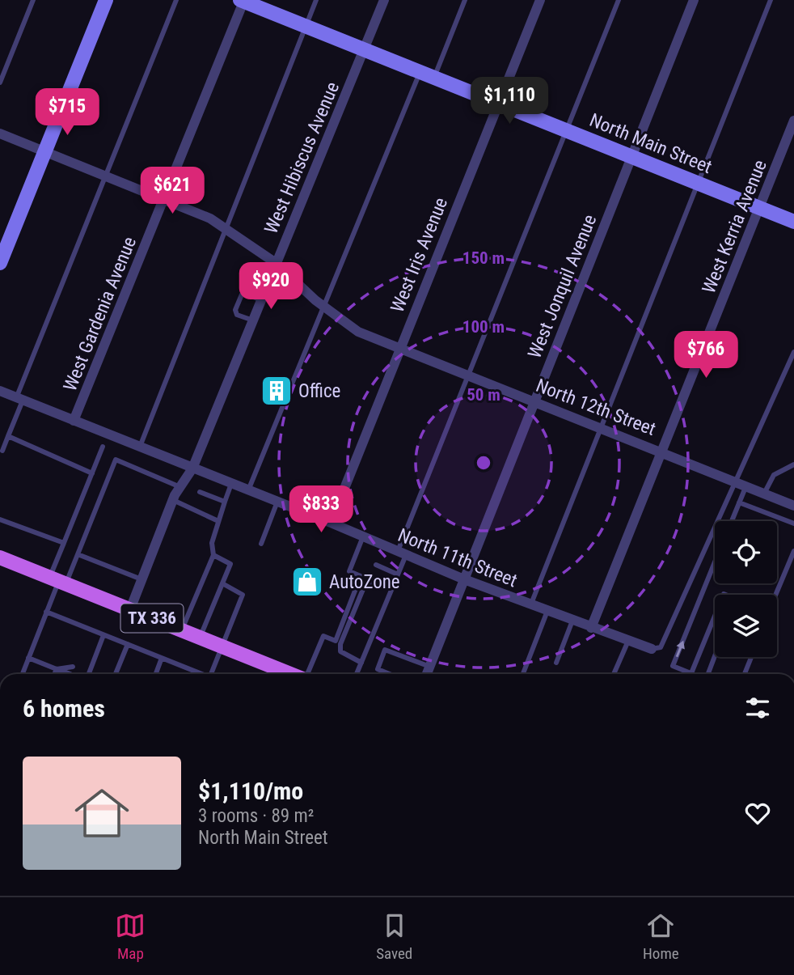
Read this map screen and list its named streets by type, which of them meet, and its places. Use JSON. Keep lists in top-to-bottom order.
{
  "streets": {
    "main road": ["TX 336"],
    "street": [
      "North Main Street",
      "West Hibiscus Avenue",
      "West Kerria Avenue",
      "West Iris Avenue",
      "West Jonquil Avenue",
      "West Gardenia Avenue",
      "North 12th Street",
      "North 11th Street"
    ]
  },
  "crossings": [
    ["North Main Street", "West Hibiscus Avenue"],
    ["North Main Street", "West Kerria Avenue"],
    ["North Main Street", "West Iris Avenue"],
    ["North Main Street", "West Jonquil Avenue"],
    ["North Main Street", "West Gardenia Avenue"],
    ["West Hibiscus Avenue", "North 12th Street"],
    ["West Hibiscus Avenue", "North 11th Street"],
    ["West Hibiscus Avenue", "TX 336"],
    ["West Kerria Avenue", "North 12th Street"],
    ["West Kerria Avenue", "North 11th Street"],
    ["West Iris Avenue", "North 12th Street"],
    ["West Iris Avenue", "North 11th Street"],
    ["West Jonquil Avenue", "North 12th Street"],
    ["West Jonquil Avenue", "North 11th Street"],
    ["West Gardenia Avenue", "North 12th Street"],
    ["West Gardenia Avenue", "North 11th Street"]
  ],
  "places": {
    "building": ["Office"],
    "shop": ["AutoZone"]
  },
  "page": {
    "price": [
      "$1,110",
      "$715",
      "$621",
      "$920",
      "$766",
      "$833"
    ],
    "heading": "6 homes",
    "list": [
      {
        "name": "$1,110/mo",
        "note": "3 rooms · 89 m² · North Main Street"
      }
    ],
    "tabs": ["Map", "Saved", "Home"]
  },
  "rings": ["150 m", "100 m", "50 m"]
}
